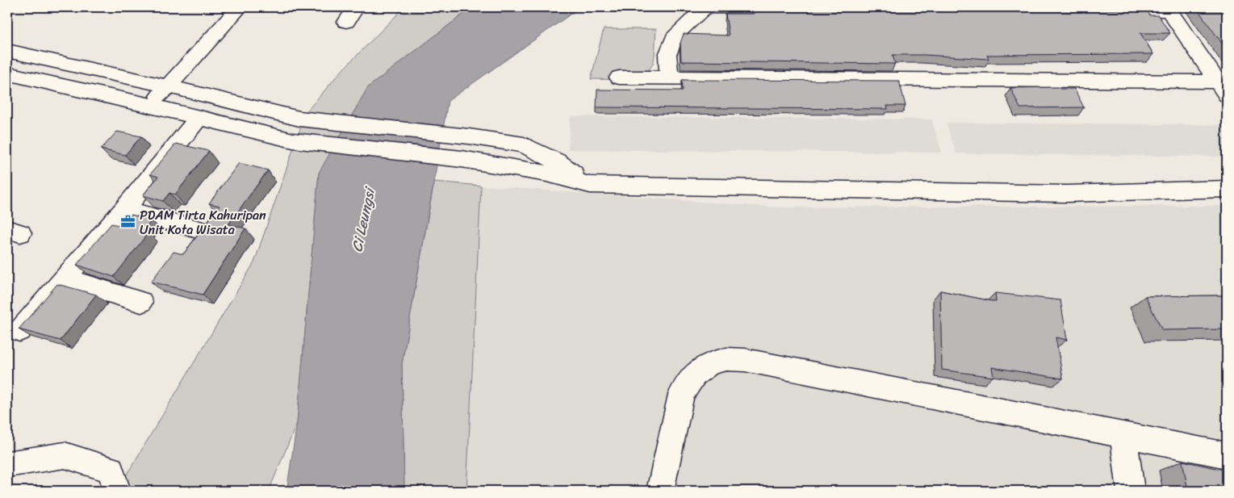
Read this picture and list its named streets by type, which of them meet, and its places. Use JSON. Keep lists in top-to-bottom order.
{
  "water": ["Ci Leungsi"],
  "places": {
    "office": ["PDAM Tirta Kahuripan Unit Kota Wisata"]
  }
}
